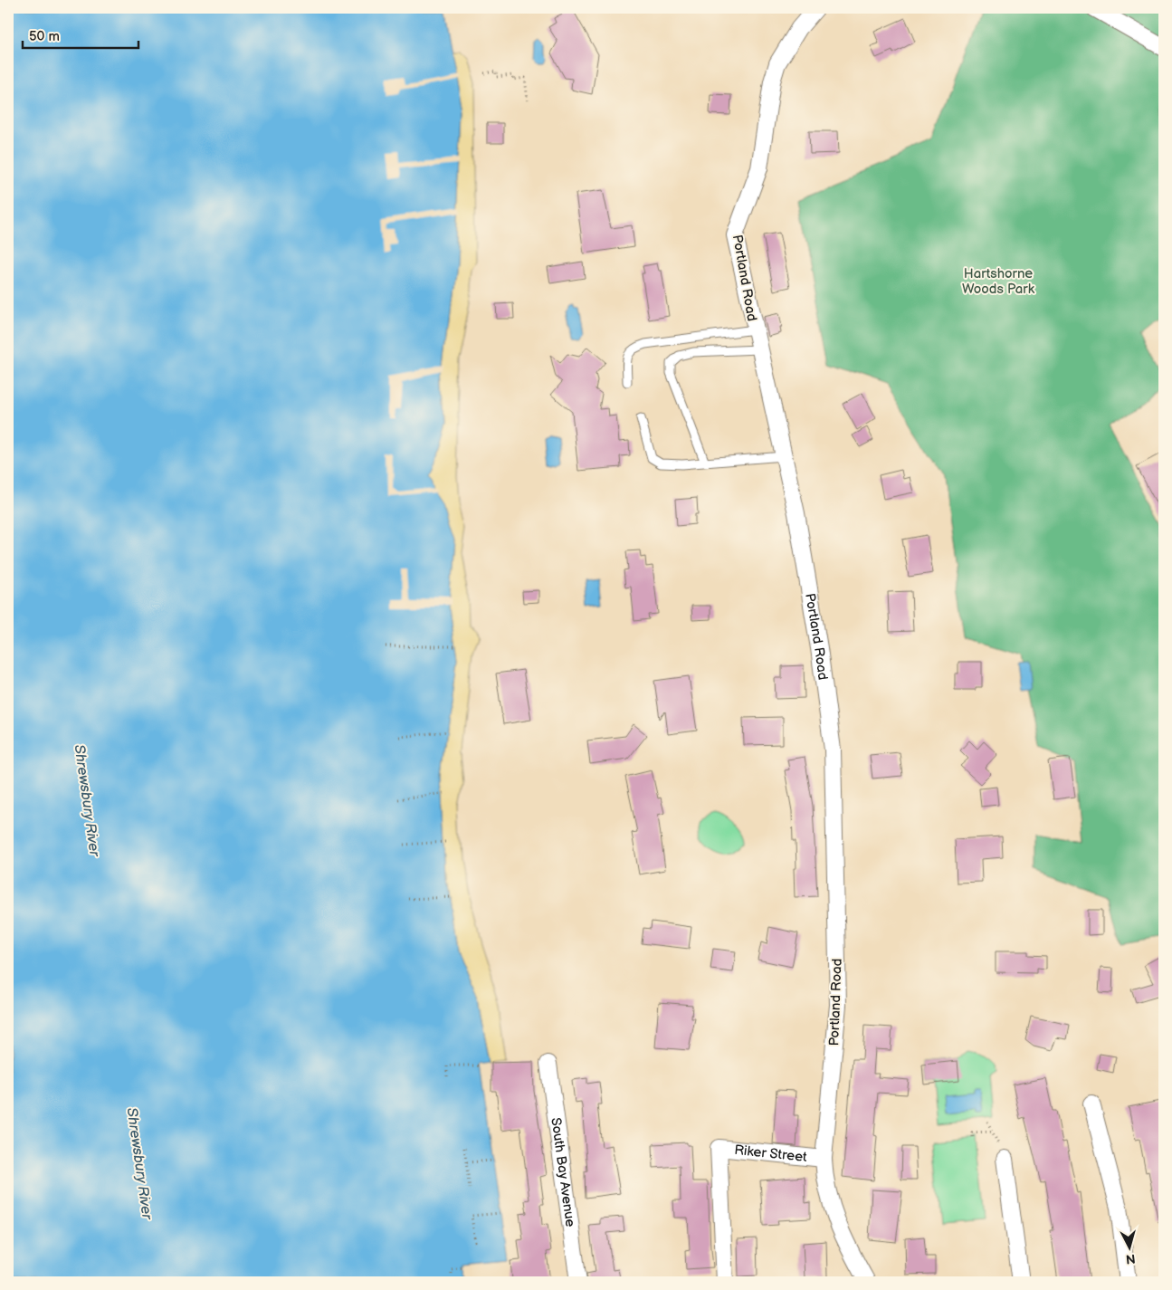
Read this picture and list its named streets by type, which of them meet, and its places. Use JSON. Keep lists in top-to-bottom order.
{
  "streets": {
    "street": ["Portland Road", "Riker Street", "South Bay Avenue"]
  },
  "crossings": [
    ["Portland Road", "Riker Street"]
  ],
  "water": ["Shrewsbury River"],
  "parks": ["Hartshorne Woods Park"],
  "scale_bar": "50 m",
  "north": "bottom"
}
